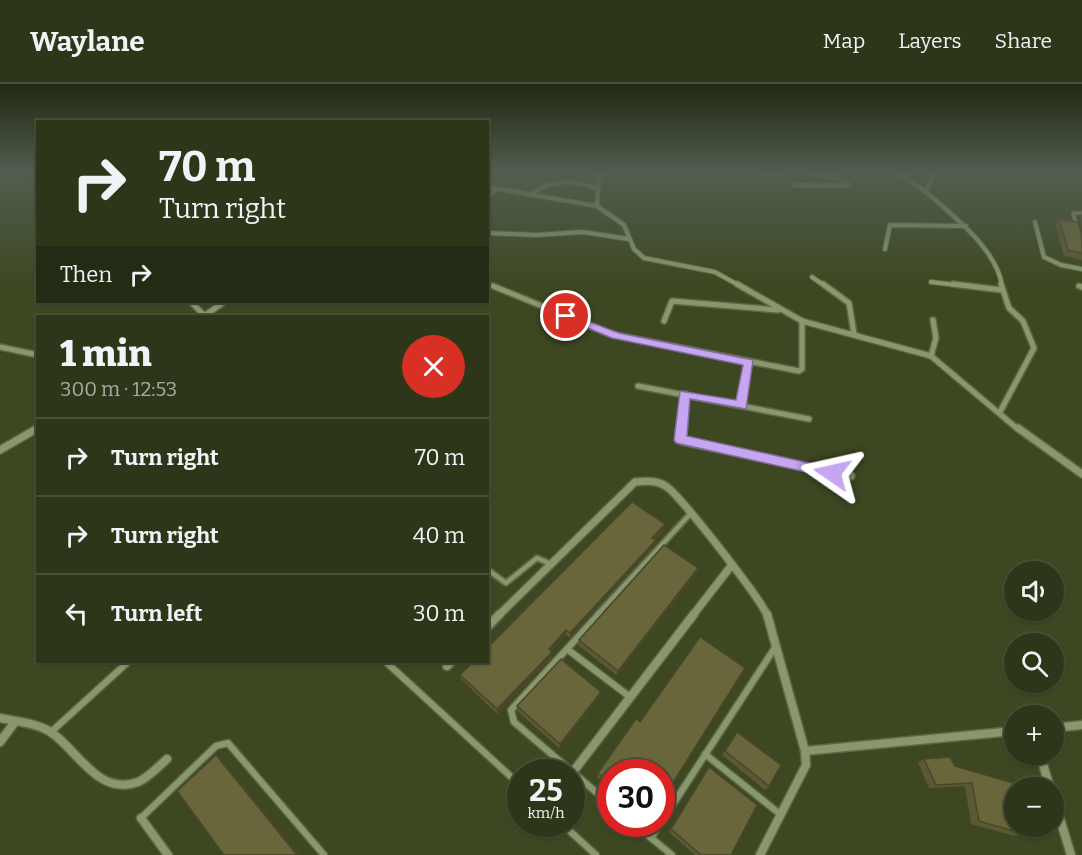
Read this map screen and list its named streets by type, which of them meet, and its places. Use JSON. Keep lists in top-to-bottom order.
{
  "page": {
    "header": "Waylane",
    "nav": ["Map", "Layers", "Share"],
    "turn": ["70 m", "Turn right"],
    "then": "Then",
    "heading": ["1 min", "300 m · 12:53"],
    "list": [
      {
        "name": "Turn right",
        "value": "70 m"
      },
      {
        "name": "Turn right",
        "value": "40 m"
      },
      {
        "name": "Turn left",
        "value": "30 m"
      }
    ],
    "map_buttons": ["+", "−"],
    "speed": "25 km/h",
    "limit": "30"
  }
}
